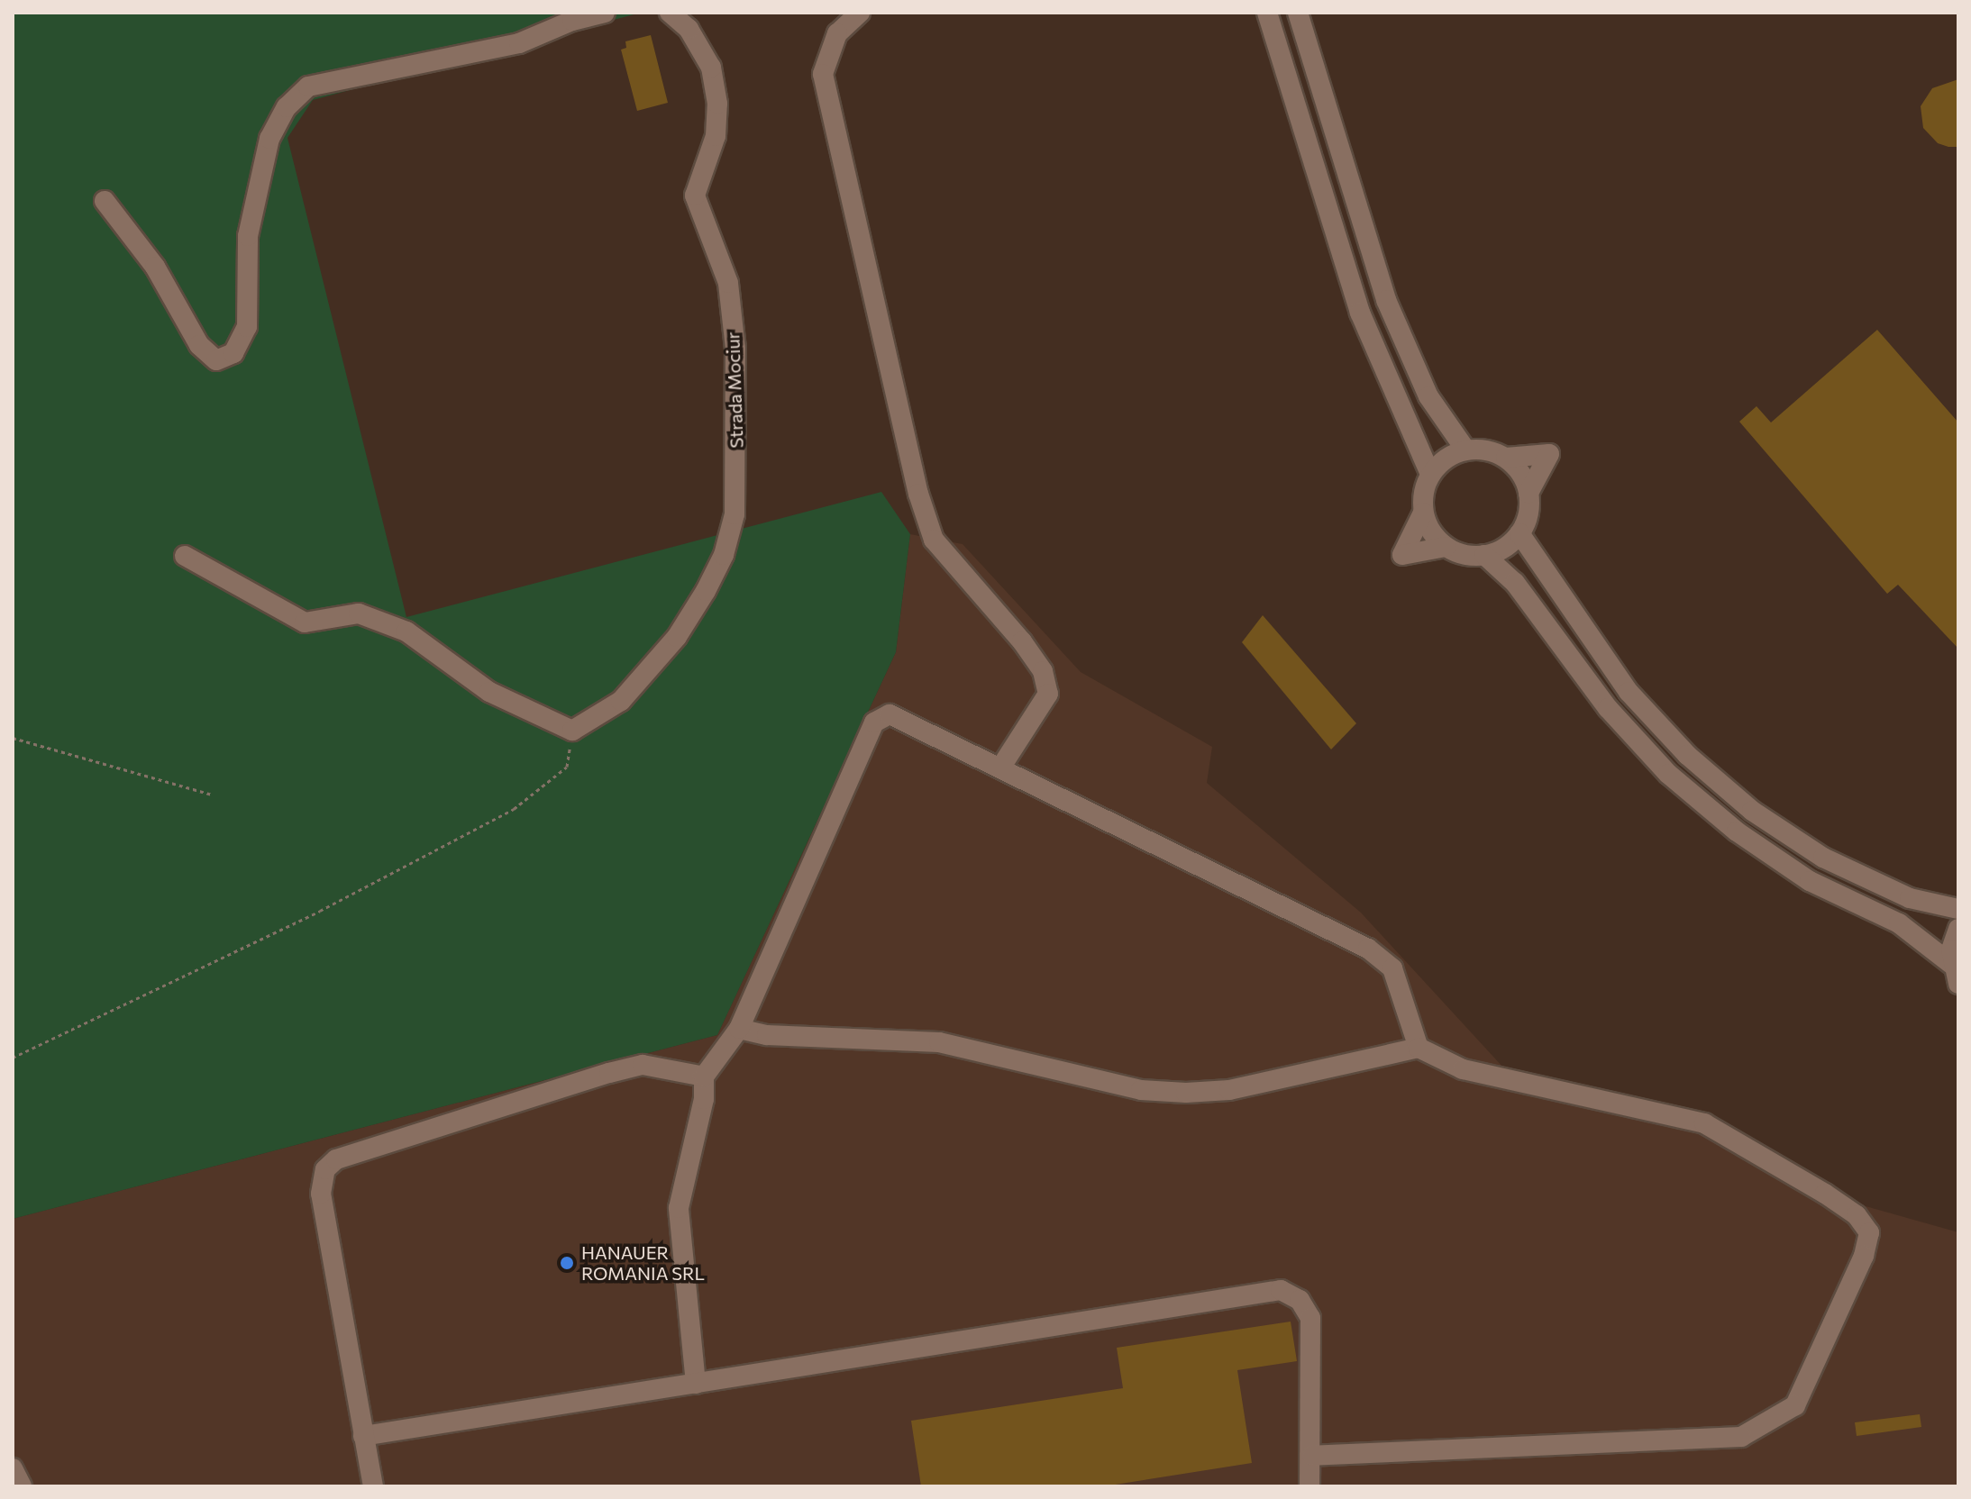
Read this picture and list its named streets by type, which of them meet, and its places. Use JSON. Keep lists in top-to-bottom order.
{
  "streets": {
    "street": ["Strada Mociur"]
  },
  "places": ["HANAUER ROMANIA SRL"]
}
